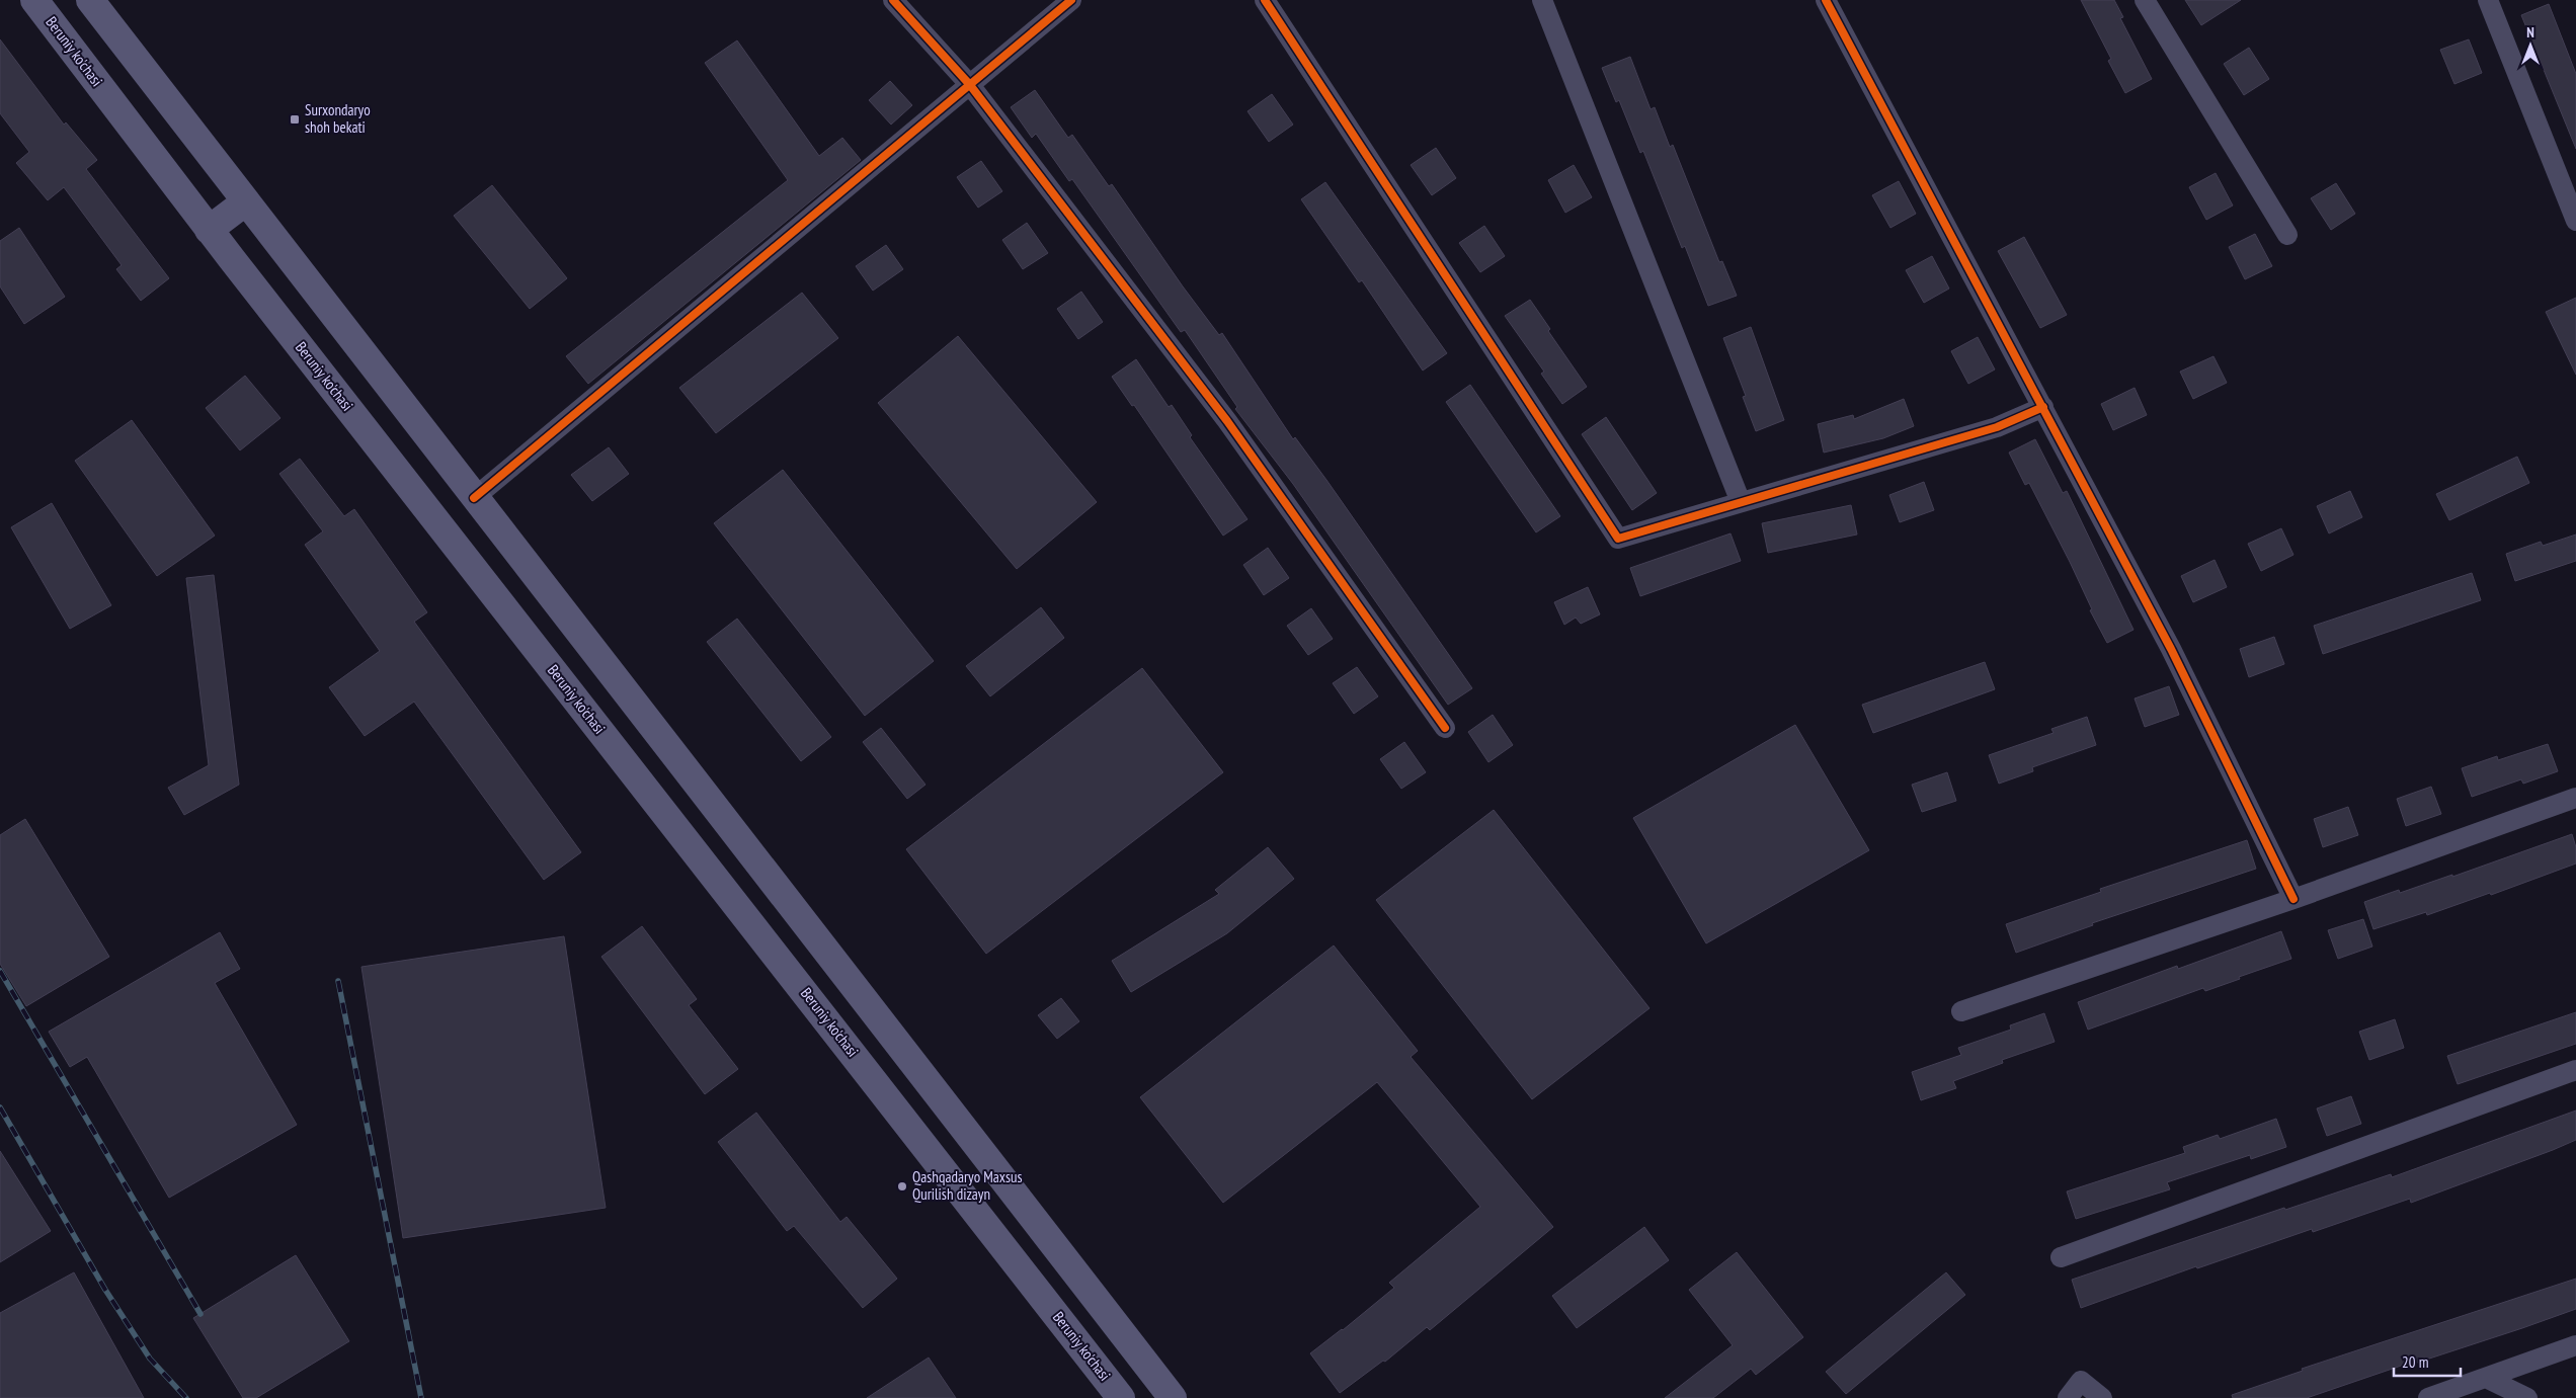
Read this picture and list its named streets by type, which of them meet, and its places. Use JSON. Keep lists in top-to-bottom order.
{
  "streets": {
    "main road": ["Beruniy ko'chasi"]
  },
  "places": {
    "transit": ["Surxondaryo shoh bekati"],
    "other": ["Qashqadaryo Maxsus Qurilish dizayn"]
  },
  "scale_bar": "20 m",
  "north": "top"
}
